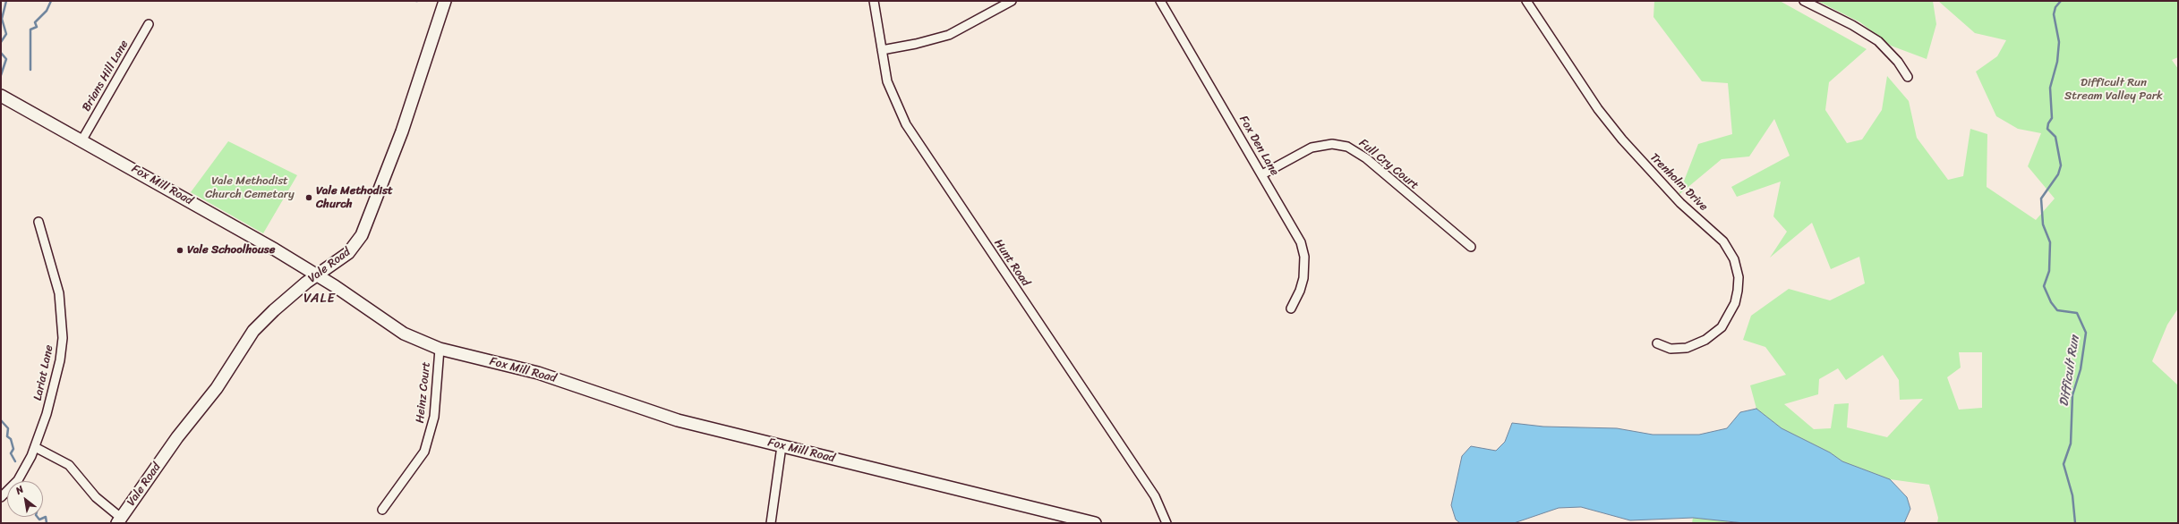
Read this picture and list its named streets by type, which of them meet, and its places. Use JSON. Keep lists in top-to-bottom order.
{
  "streets": {
    "main road": ["Fox Mill Road", "Vale Road"],
    "street": [
      "Brians Hill Lane",
      "Fox Den Lane",
      "Full Cry Court",
      "Trenholm Drive",
      "Hunt Road",
      "Lariat Lane",
      "Heinz Court"
    ]
  },
  "crossings": [
    ["Brians Hill Lane", "Fox Mill Road"],
    ["Fox Den Lane", "Full Cry Court"],
    ["Fox Mill Road", "Vale Road"],
    ["Fox Mill Road", "Heinz Court"]
  ],
  "districts": ["VALE"],
  "water": ["Difficult Run"],
  "parks": ["Difficult Run Stream Valley Park", "Vale Methodist Church Cemetary"],
  "places": ["Vale Methodist Church", "Vale Schoolhouse"],
  "north": "top left"
}
